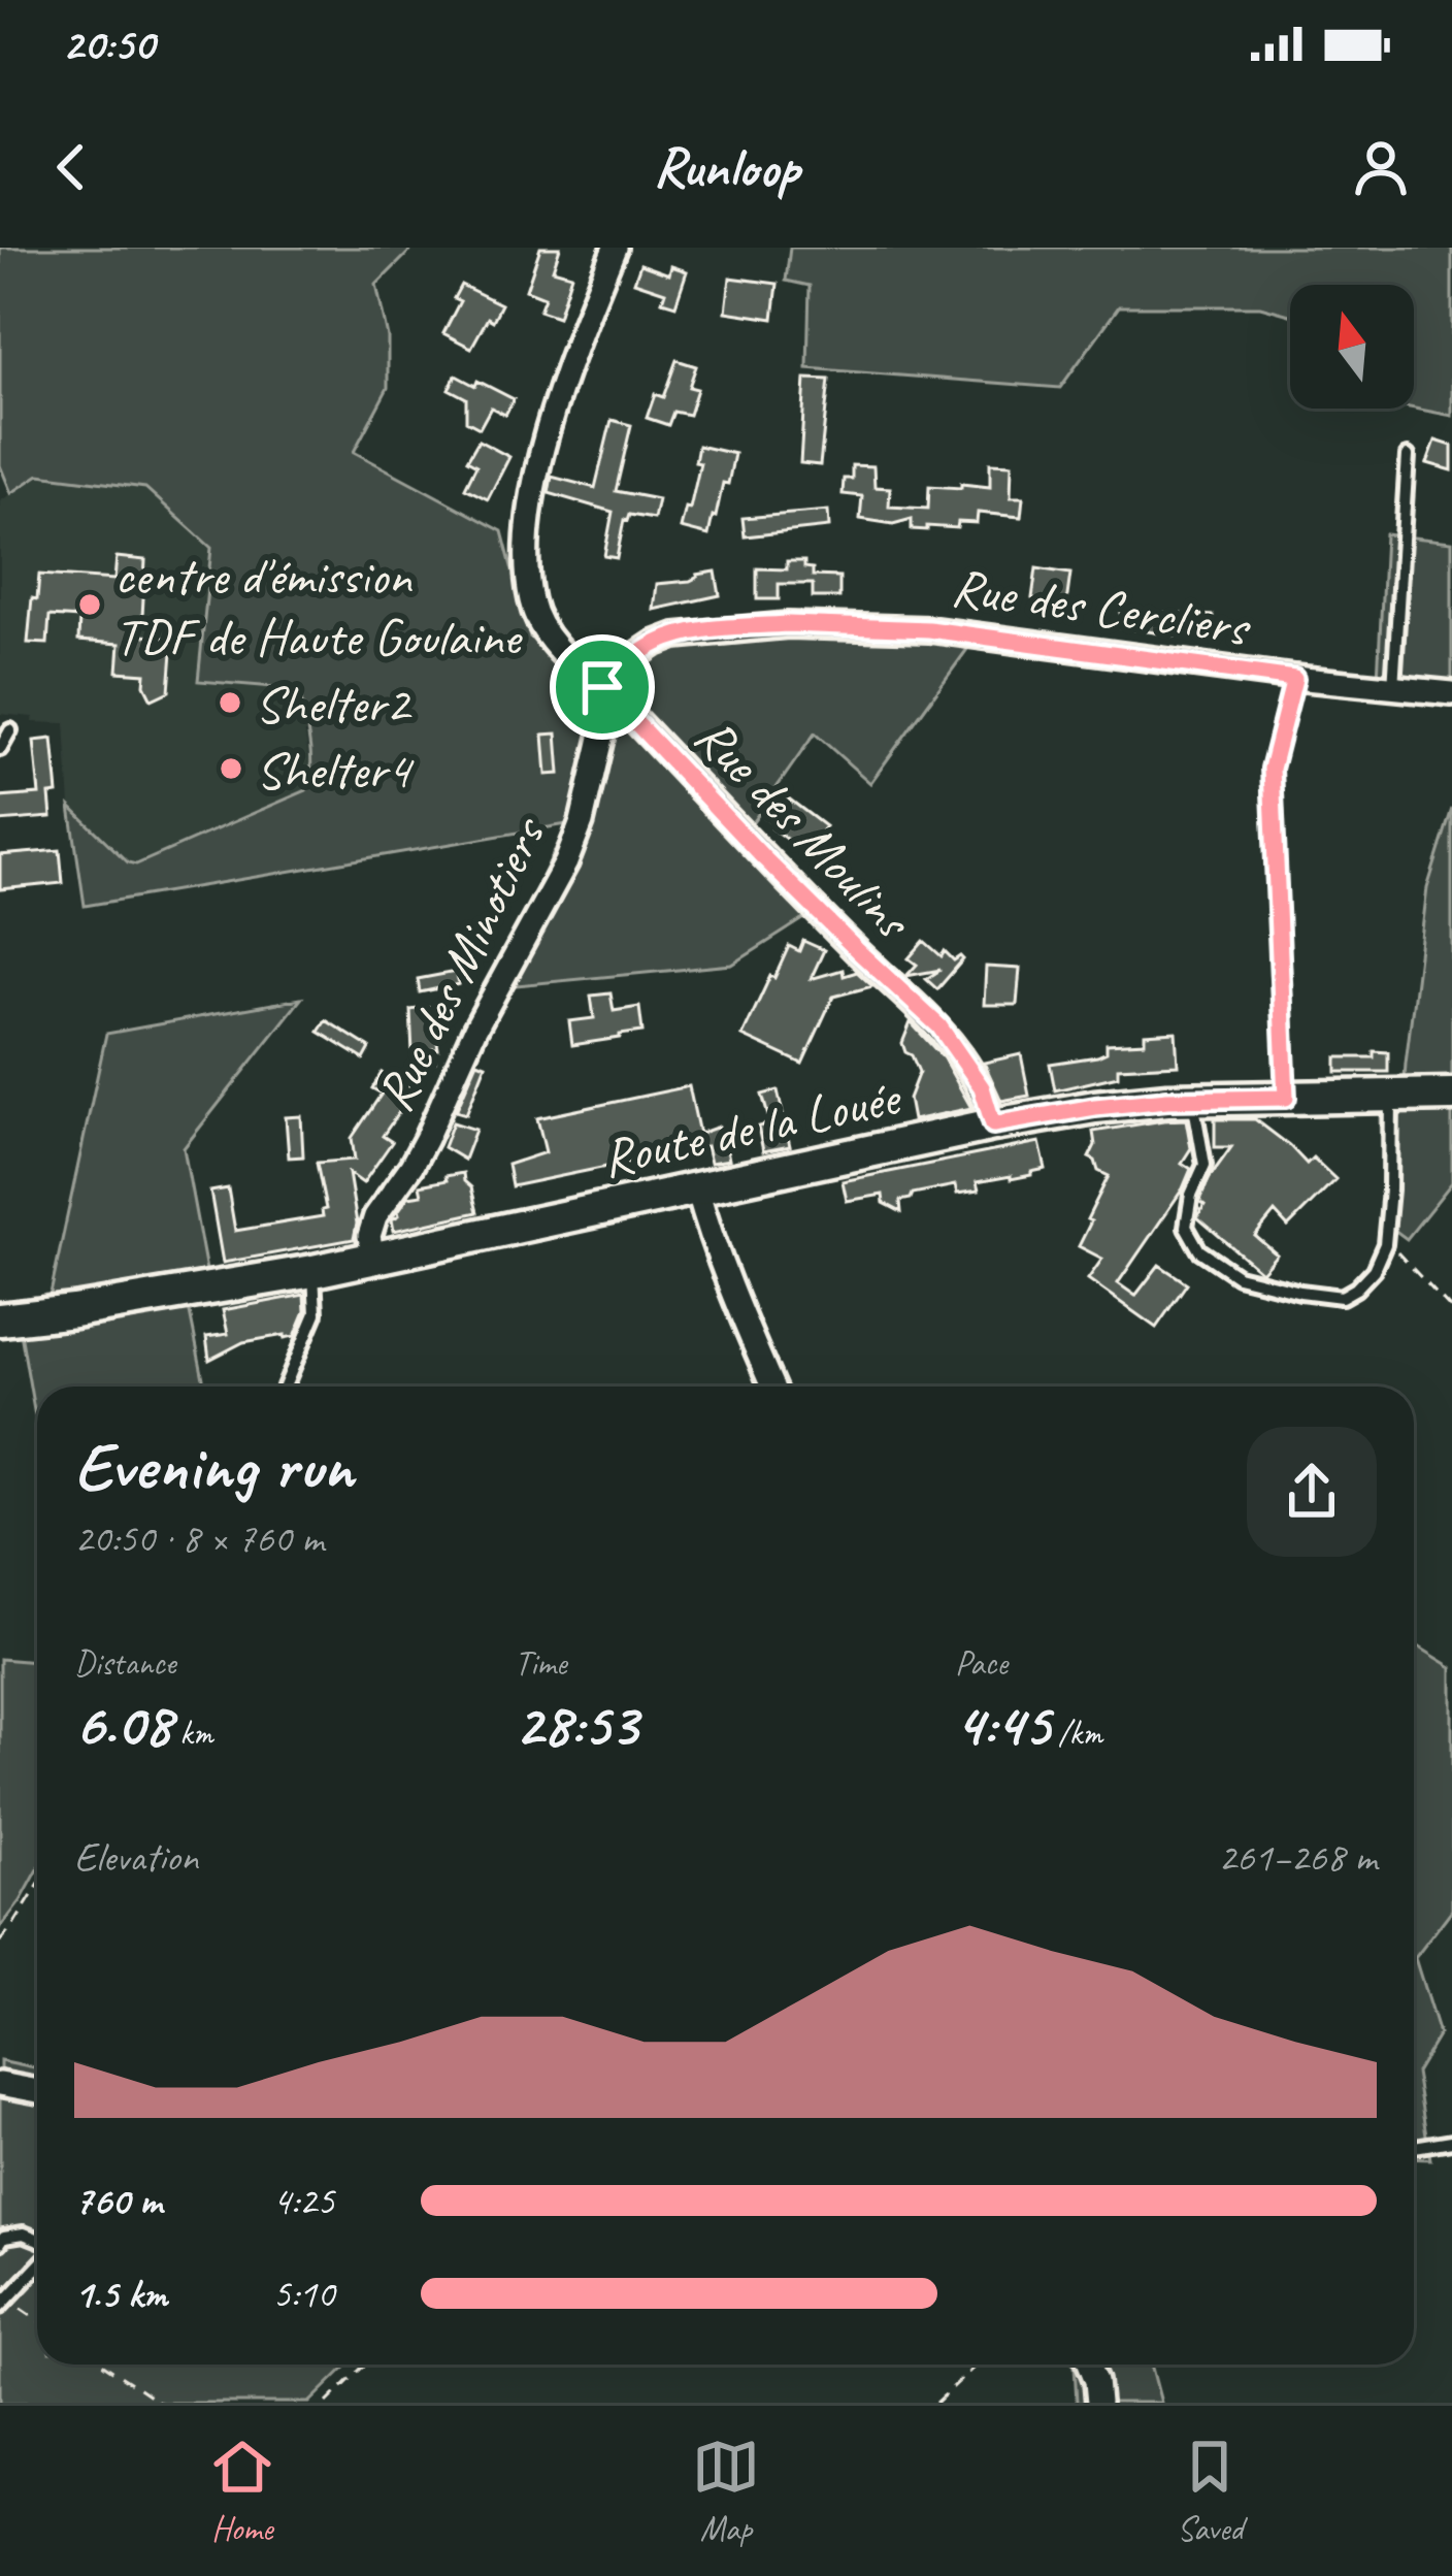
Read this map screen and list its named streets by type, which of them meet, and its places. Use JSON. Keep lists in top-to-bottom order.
{
  "streets": {
    "main road": ["Route de la Louée"],
    "street": ["Rue des Cercliers", "Rue des Moulins", "Rue des Minotiers"]
  },
  "crossings": [
    ["Rue des Cercliers", "Rue des Moulins"],
    ["Rue des Moulins", "Rue des Minotiers"],
    ["Rue des Moulins", "Route de la Louée"],
    ["Rue des Minotiers", "Route de la Louée"]
  ],
  "places": ["centre d'émission TDF de Haute Goulaine", "Shelter2", "Shelter4"],
  "north": "top",
  "page": {
    "status": "20:50",
    "header": "Runloop",
    "heading": ["Evening run", "20:50 · 8 × 760 m"],
    "stats": [
      ["Distance", "6.08 km"],
      ["Time", "28:53"],
      ["Pace", "4:45 /km"]
    ],
    "chart": ["Elevation", "261–268 m"],
    "list": [
      {
        "name": "760 m",
        "note": "4:25"
      },
      {
        "name": "1.5 km",
        "note": "5:10"
      }
    ],
    "tabs": ["Home", "Map", "Saved"]
  }
}
